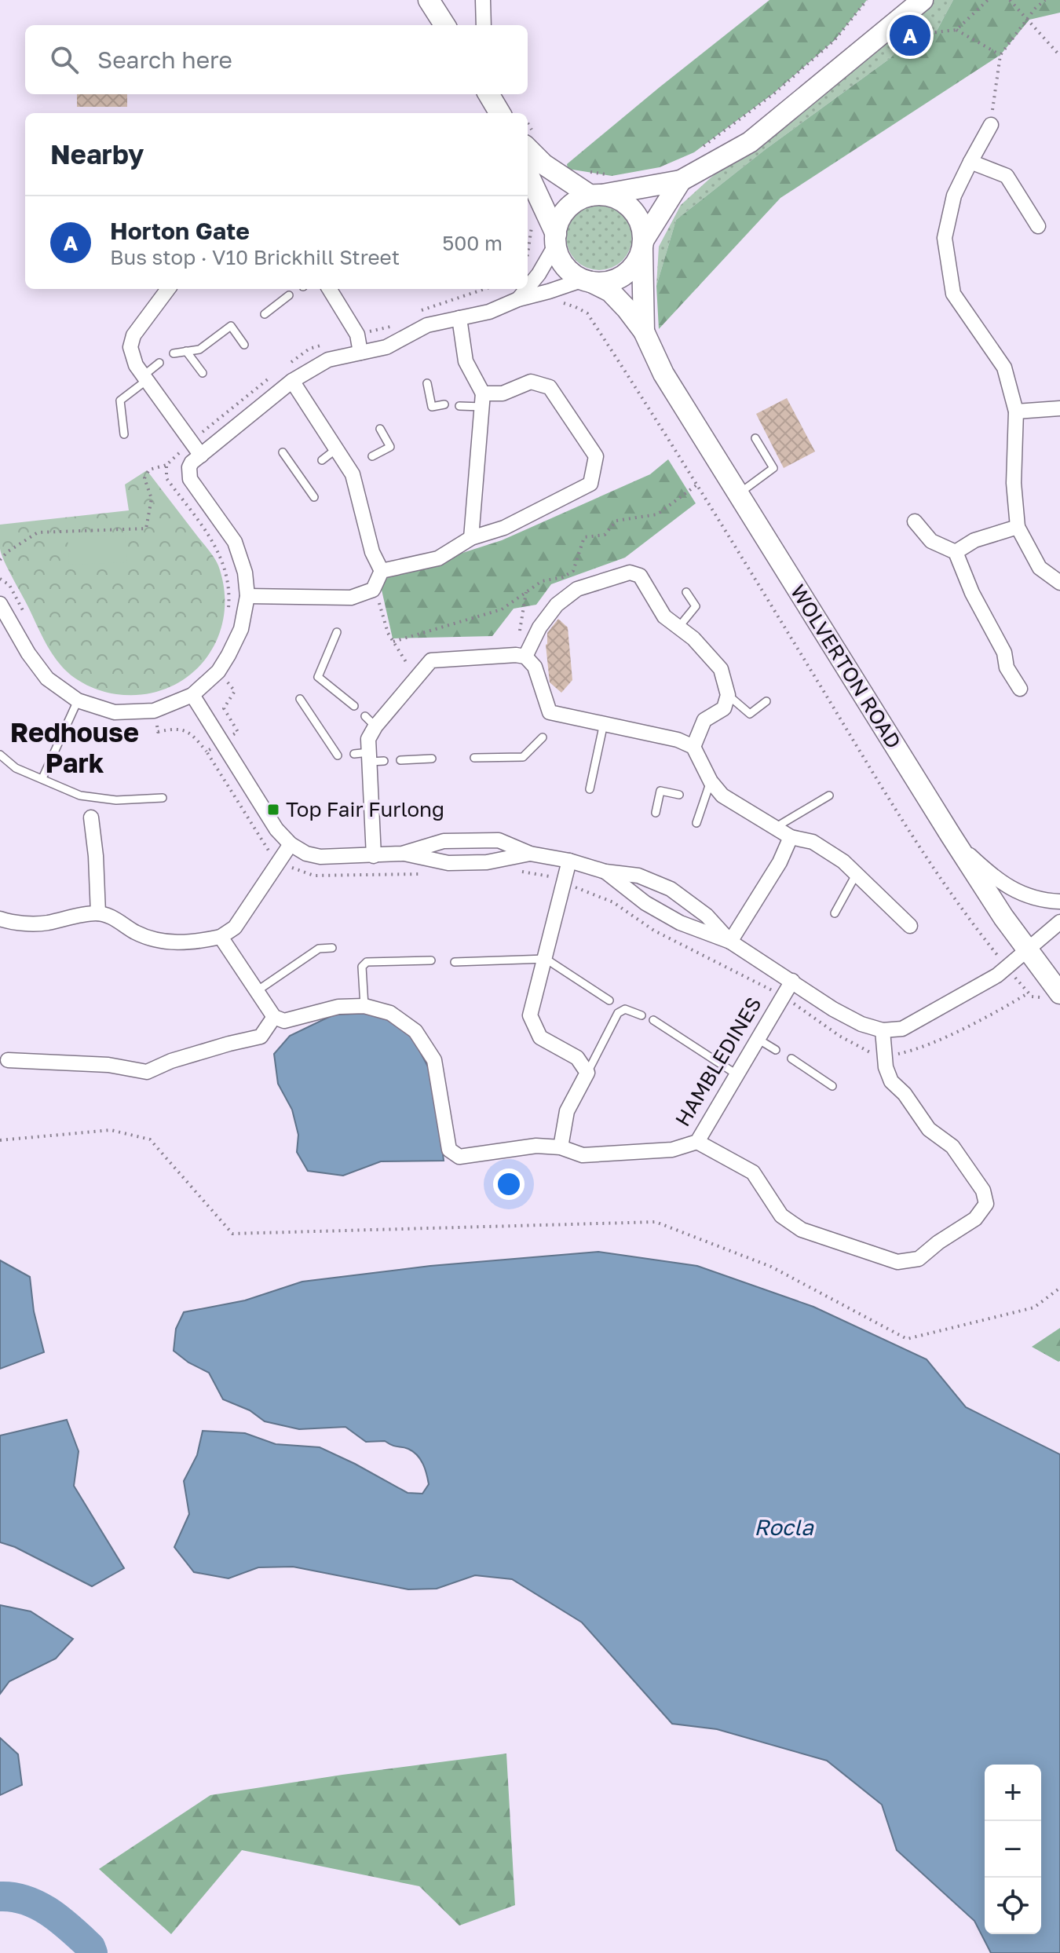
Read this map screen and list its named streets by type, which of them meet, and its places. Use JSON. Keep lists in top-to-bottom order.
{
  "streets": {
    "street": ["WOLVERTON ROAD", "HAMBLEDINES"]
  },
  "districts": ["Redhouse Park"],
  "water": ["Rocla"],
  "places": {
    "transit": ["Top Fair Furlong"]
  },
  "page": {
    "pins": "A",
    "search": "Search here",
    "heading": "Nearby",
    "list": [
      {
        "mark": "A",
        "name": "Horton Gate",
        "note": "Bus stop · V10 Brickhill Street",
        "value": "500 m"
      }
    ],
    "map_buttons": ["+", "−"]
  }
}
